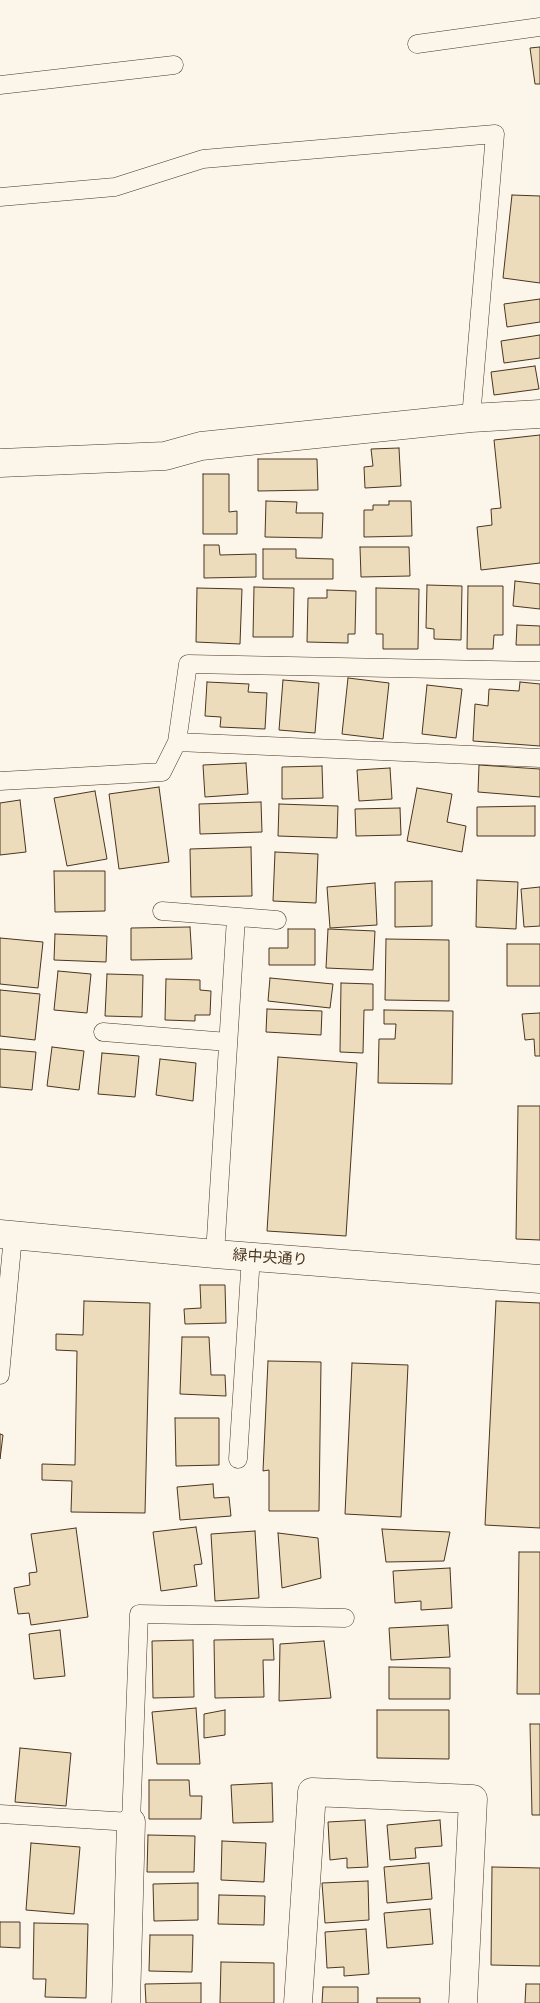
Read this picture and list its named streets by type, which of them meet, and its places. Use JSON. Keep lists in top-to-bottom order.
{
  "streets": {
    "street": ["緑中央通り"]
  }
}
